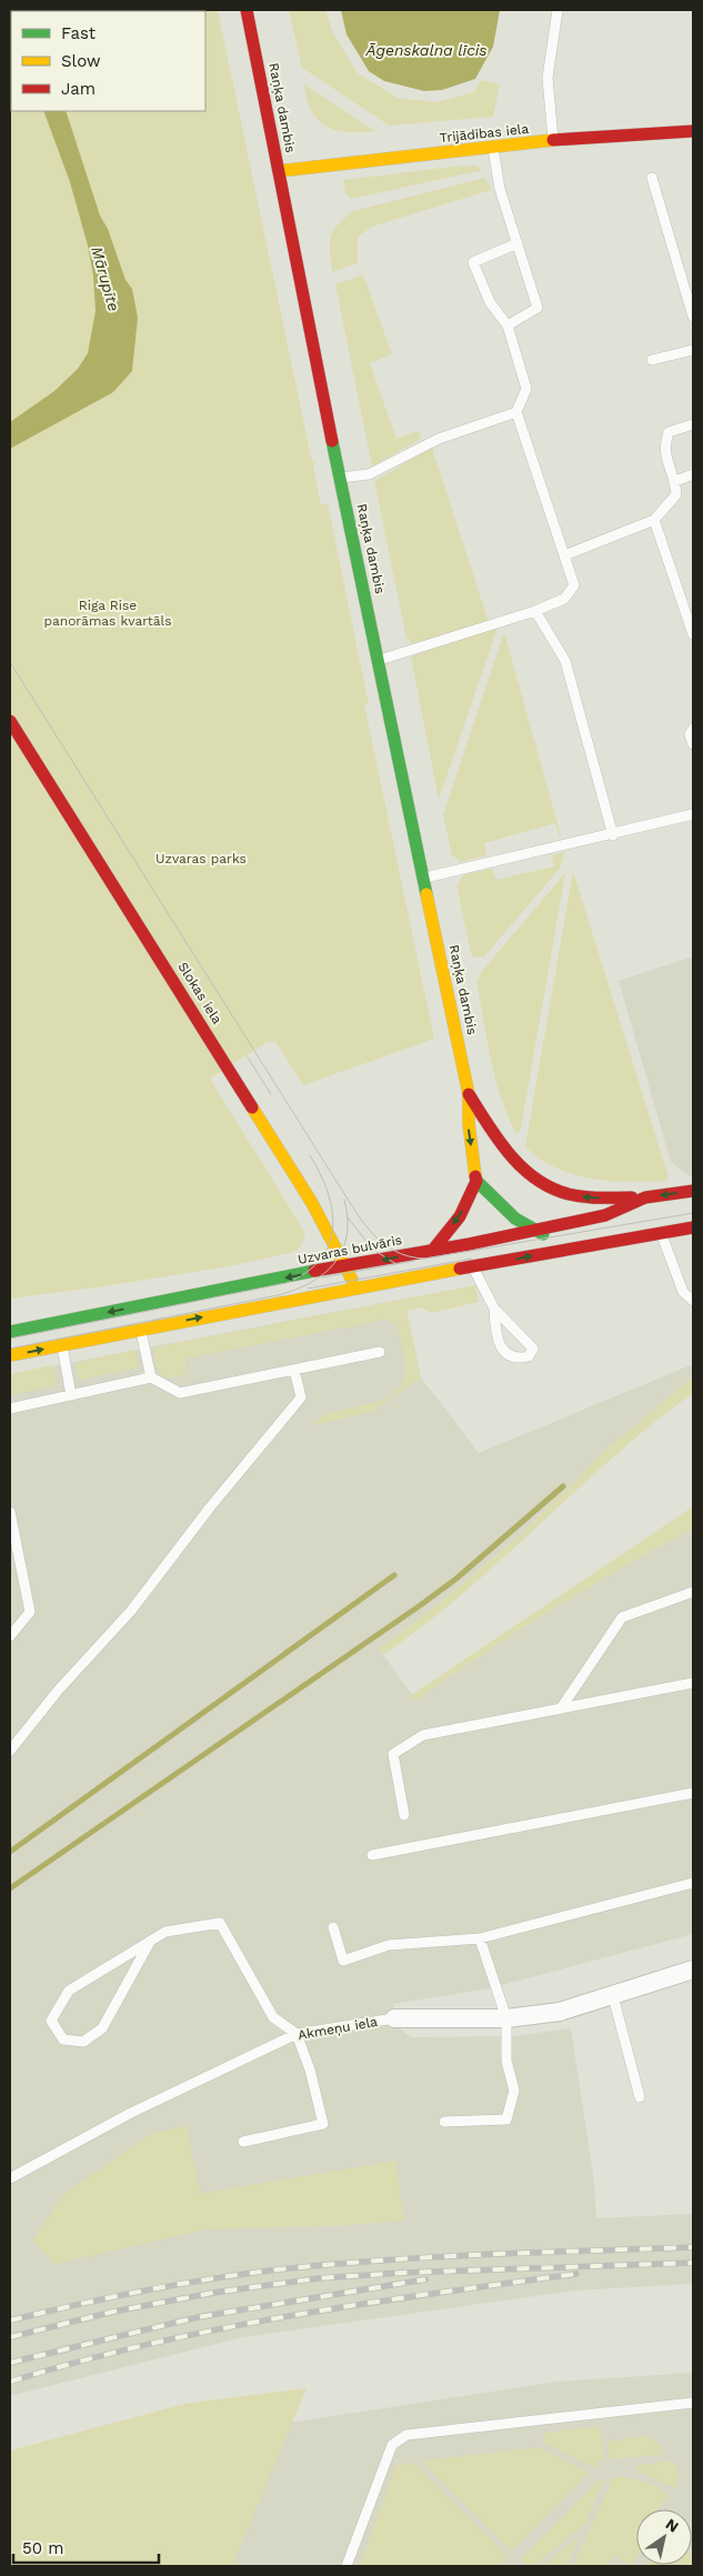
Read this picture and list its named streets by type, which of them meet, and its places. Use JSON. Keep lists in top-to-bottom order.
{
  "streets": {
    "main road": [
      "Raņķa dambis",
      "Trijādības iela",
      "Slokas iela",
      "Uzvaras bulvāris"
    ],
    "street": ["Akmeņu iela"]
  },
  "crossings": [
    ["Raņķa dambis", "Trijādības iela"],
    ["Raņķa dambis", "Uzvaras bulvāris"],
    ["Slokas iela", "Uzvaras bulvāris"]
  ],
  "water": ["Āgenskalna līcis", "Mārupīte"],
  "parks": ["Riga Rise panorāmas kvartāls", "Uzvaras parks"],
  "legend": ["Fast", "Slow", "Jam"],
  "scale_bar": "50 m",
  "north": "top right"
}
